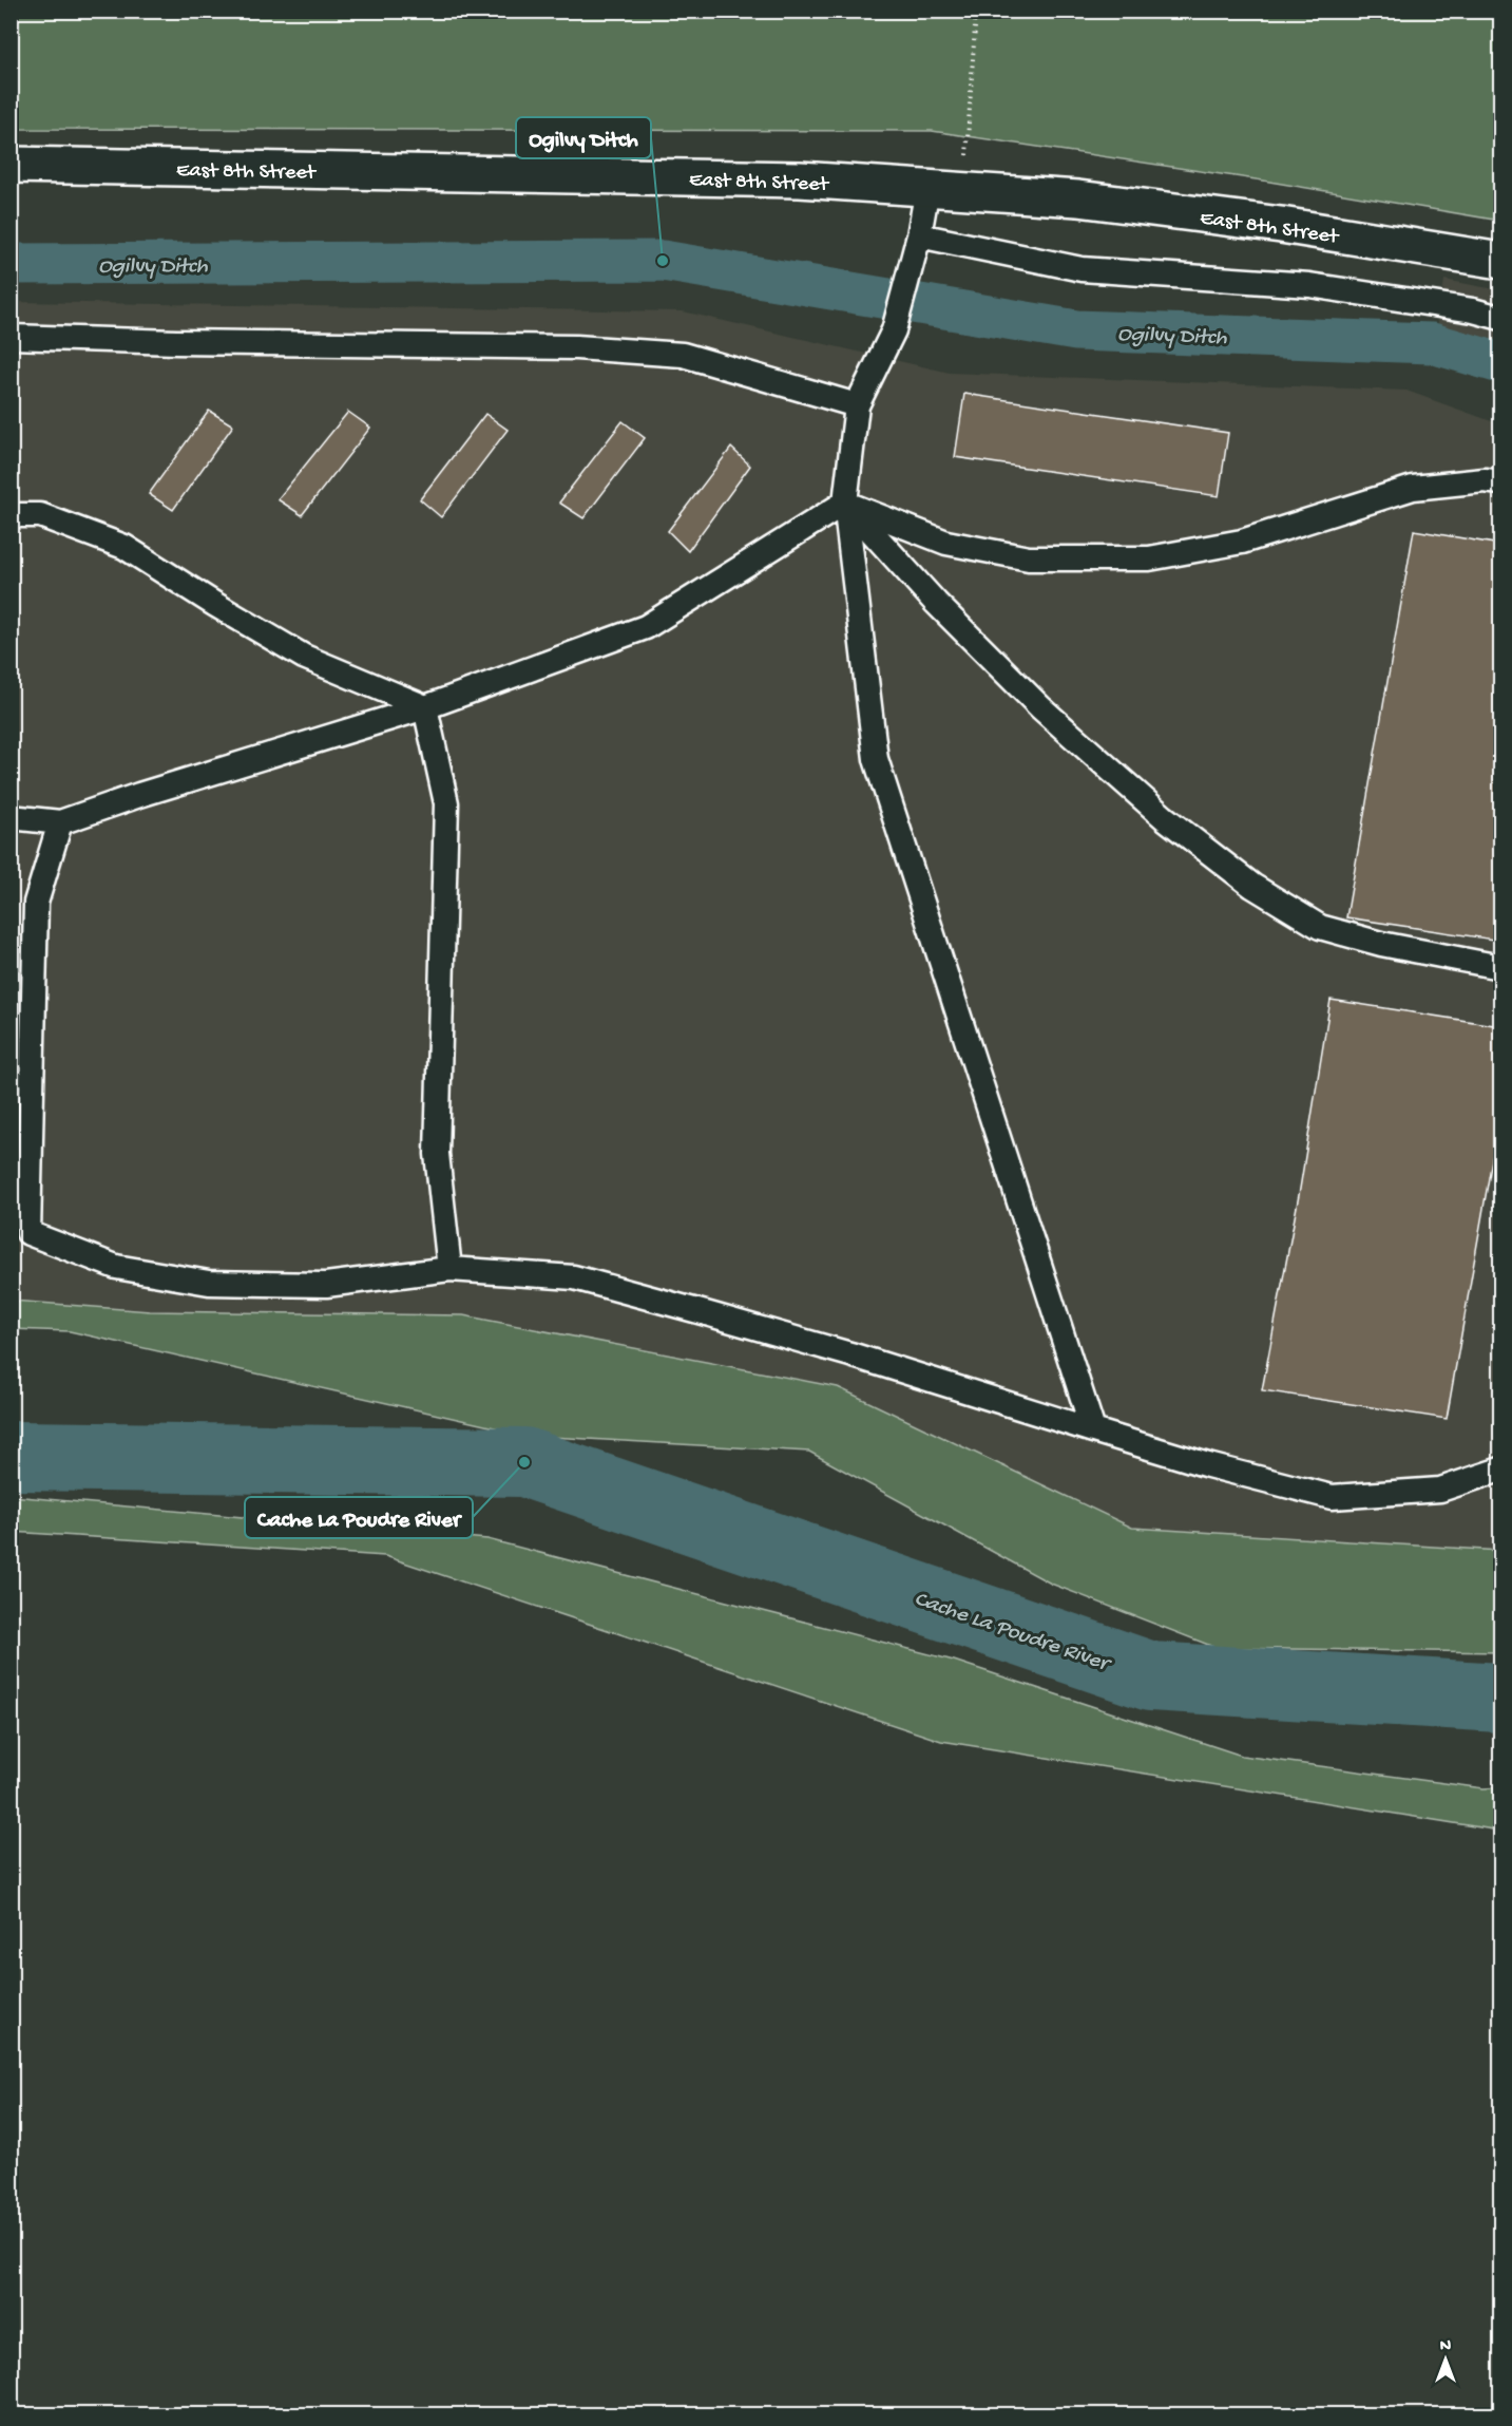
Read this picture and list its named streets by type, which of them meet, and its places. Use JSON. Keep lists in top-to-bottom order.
{
  "streets": {
    "main road": ["East 8th Street"]
  },
  "water": ["Ogilvy Ditch", "Cache La Poudre River"],
  "places": ["Ogilvy Ditch", "Cache La Poudre River"],
  "north": "top"
}
